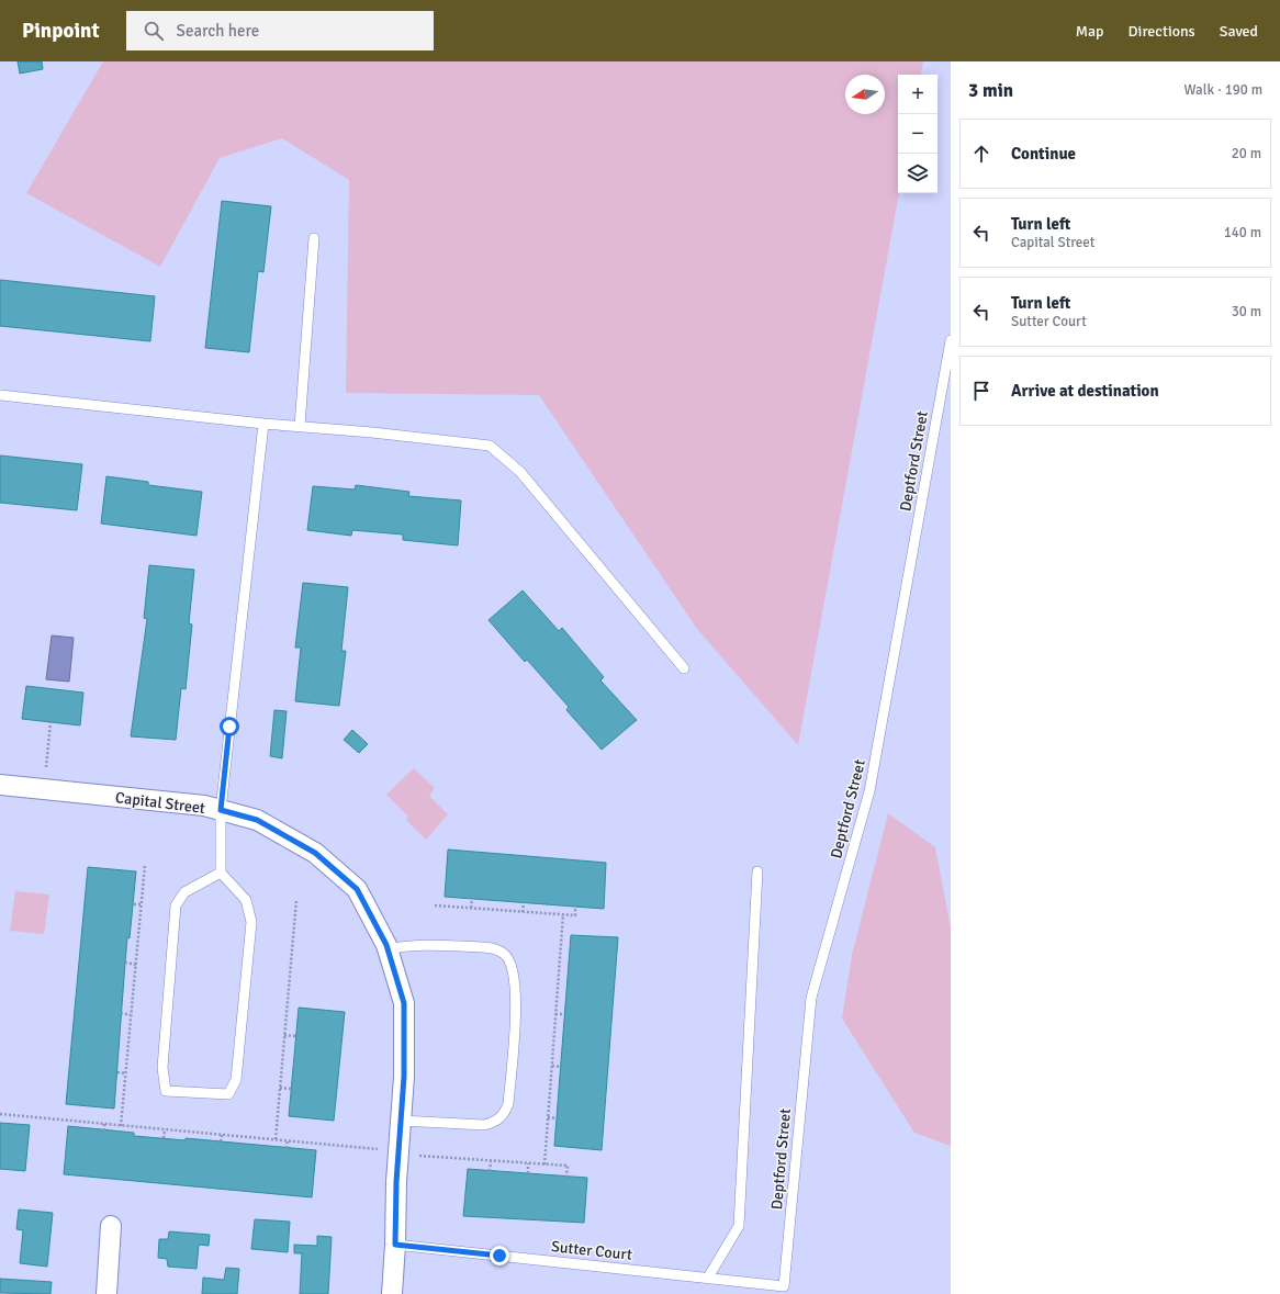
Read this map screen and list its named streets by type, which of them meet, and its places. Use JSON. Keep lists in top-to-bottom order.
{
  "streets": {
    "street": ["Capital Street"],
    "lane": ["Deptford Street", "Sutter Court"]
  },
  "crossings": [
    ["Deptford Street", "Sutter Court"],
    ["Capital Street", "Sutter Court"]
  ],
  "north": "left",
  "page": {
    "header": "Pinpoint",
    "search": "Search here",
    "nav": ["Map", "Directions", "Saved"],
    "heading": ["3 min", "Walk · 190 m"],
    "map_buttons": ["+", "−"],
    "list": [
      ["Continue", "20 m"],
      ["Turn left", "Capital Street", "140 m"],
      ["Turn left", "Sutter Court", "30 m"],
      "Arrive at destination"
    ]
  }
}
